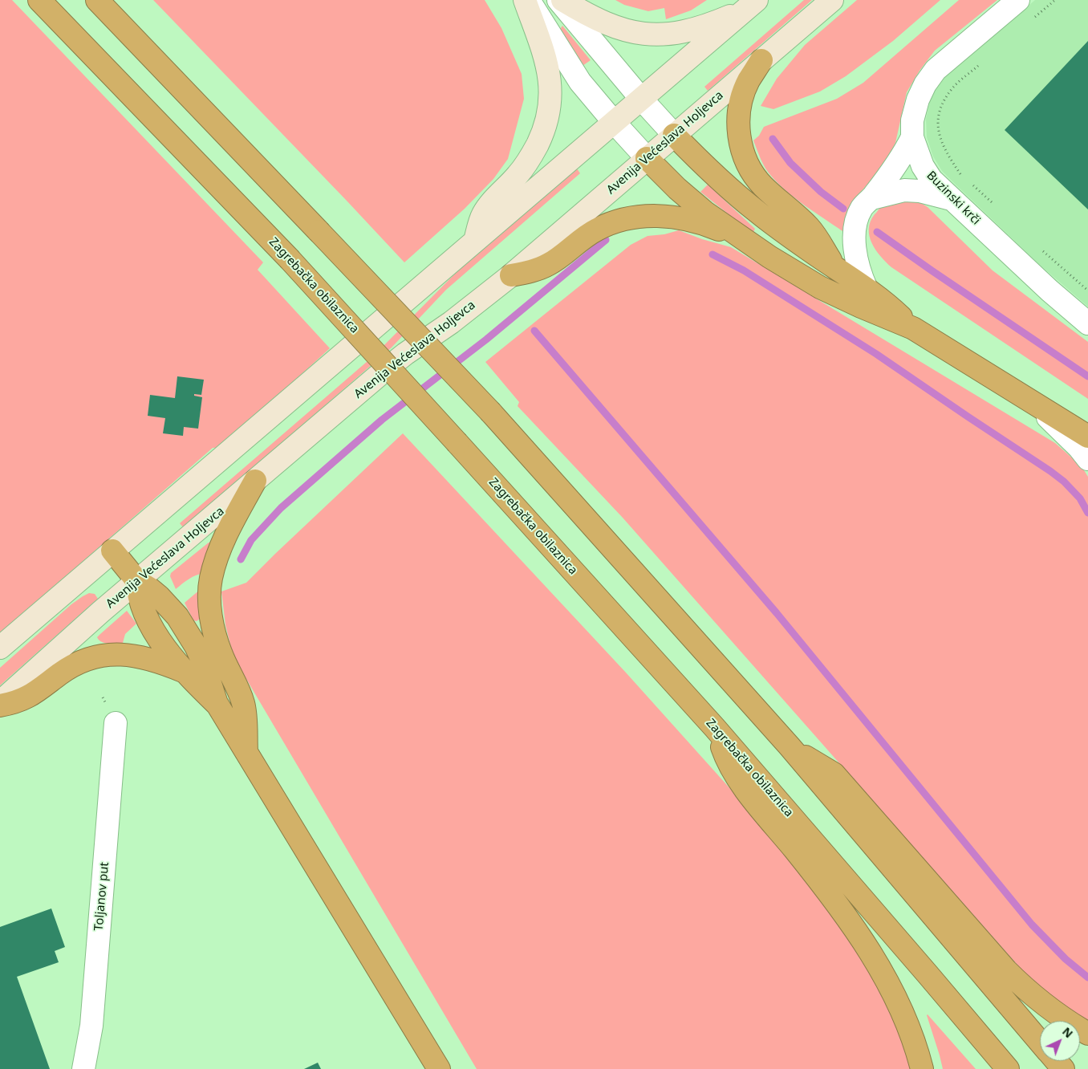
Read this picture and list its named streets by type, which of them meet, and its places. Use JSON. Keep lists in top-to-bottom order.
{
  "streets": {
    "highway": ["Zagrebačka obilaznica"],
    "main road": ["Avenija Većeslava Holjevca"],
    "street": ["Buzinski krči", "Toljanov put"]
  },
  "north": "top right"
}
